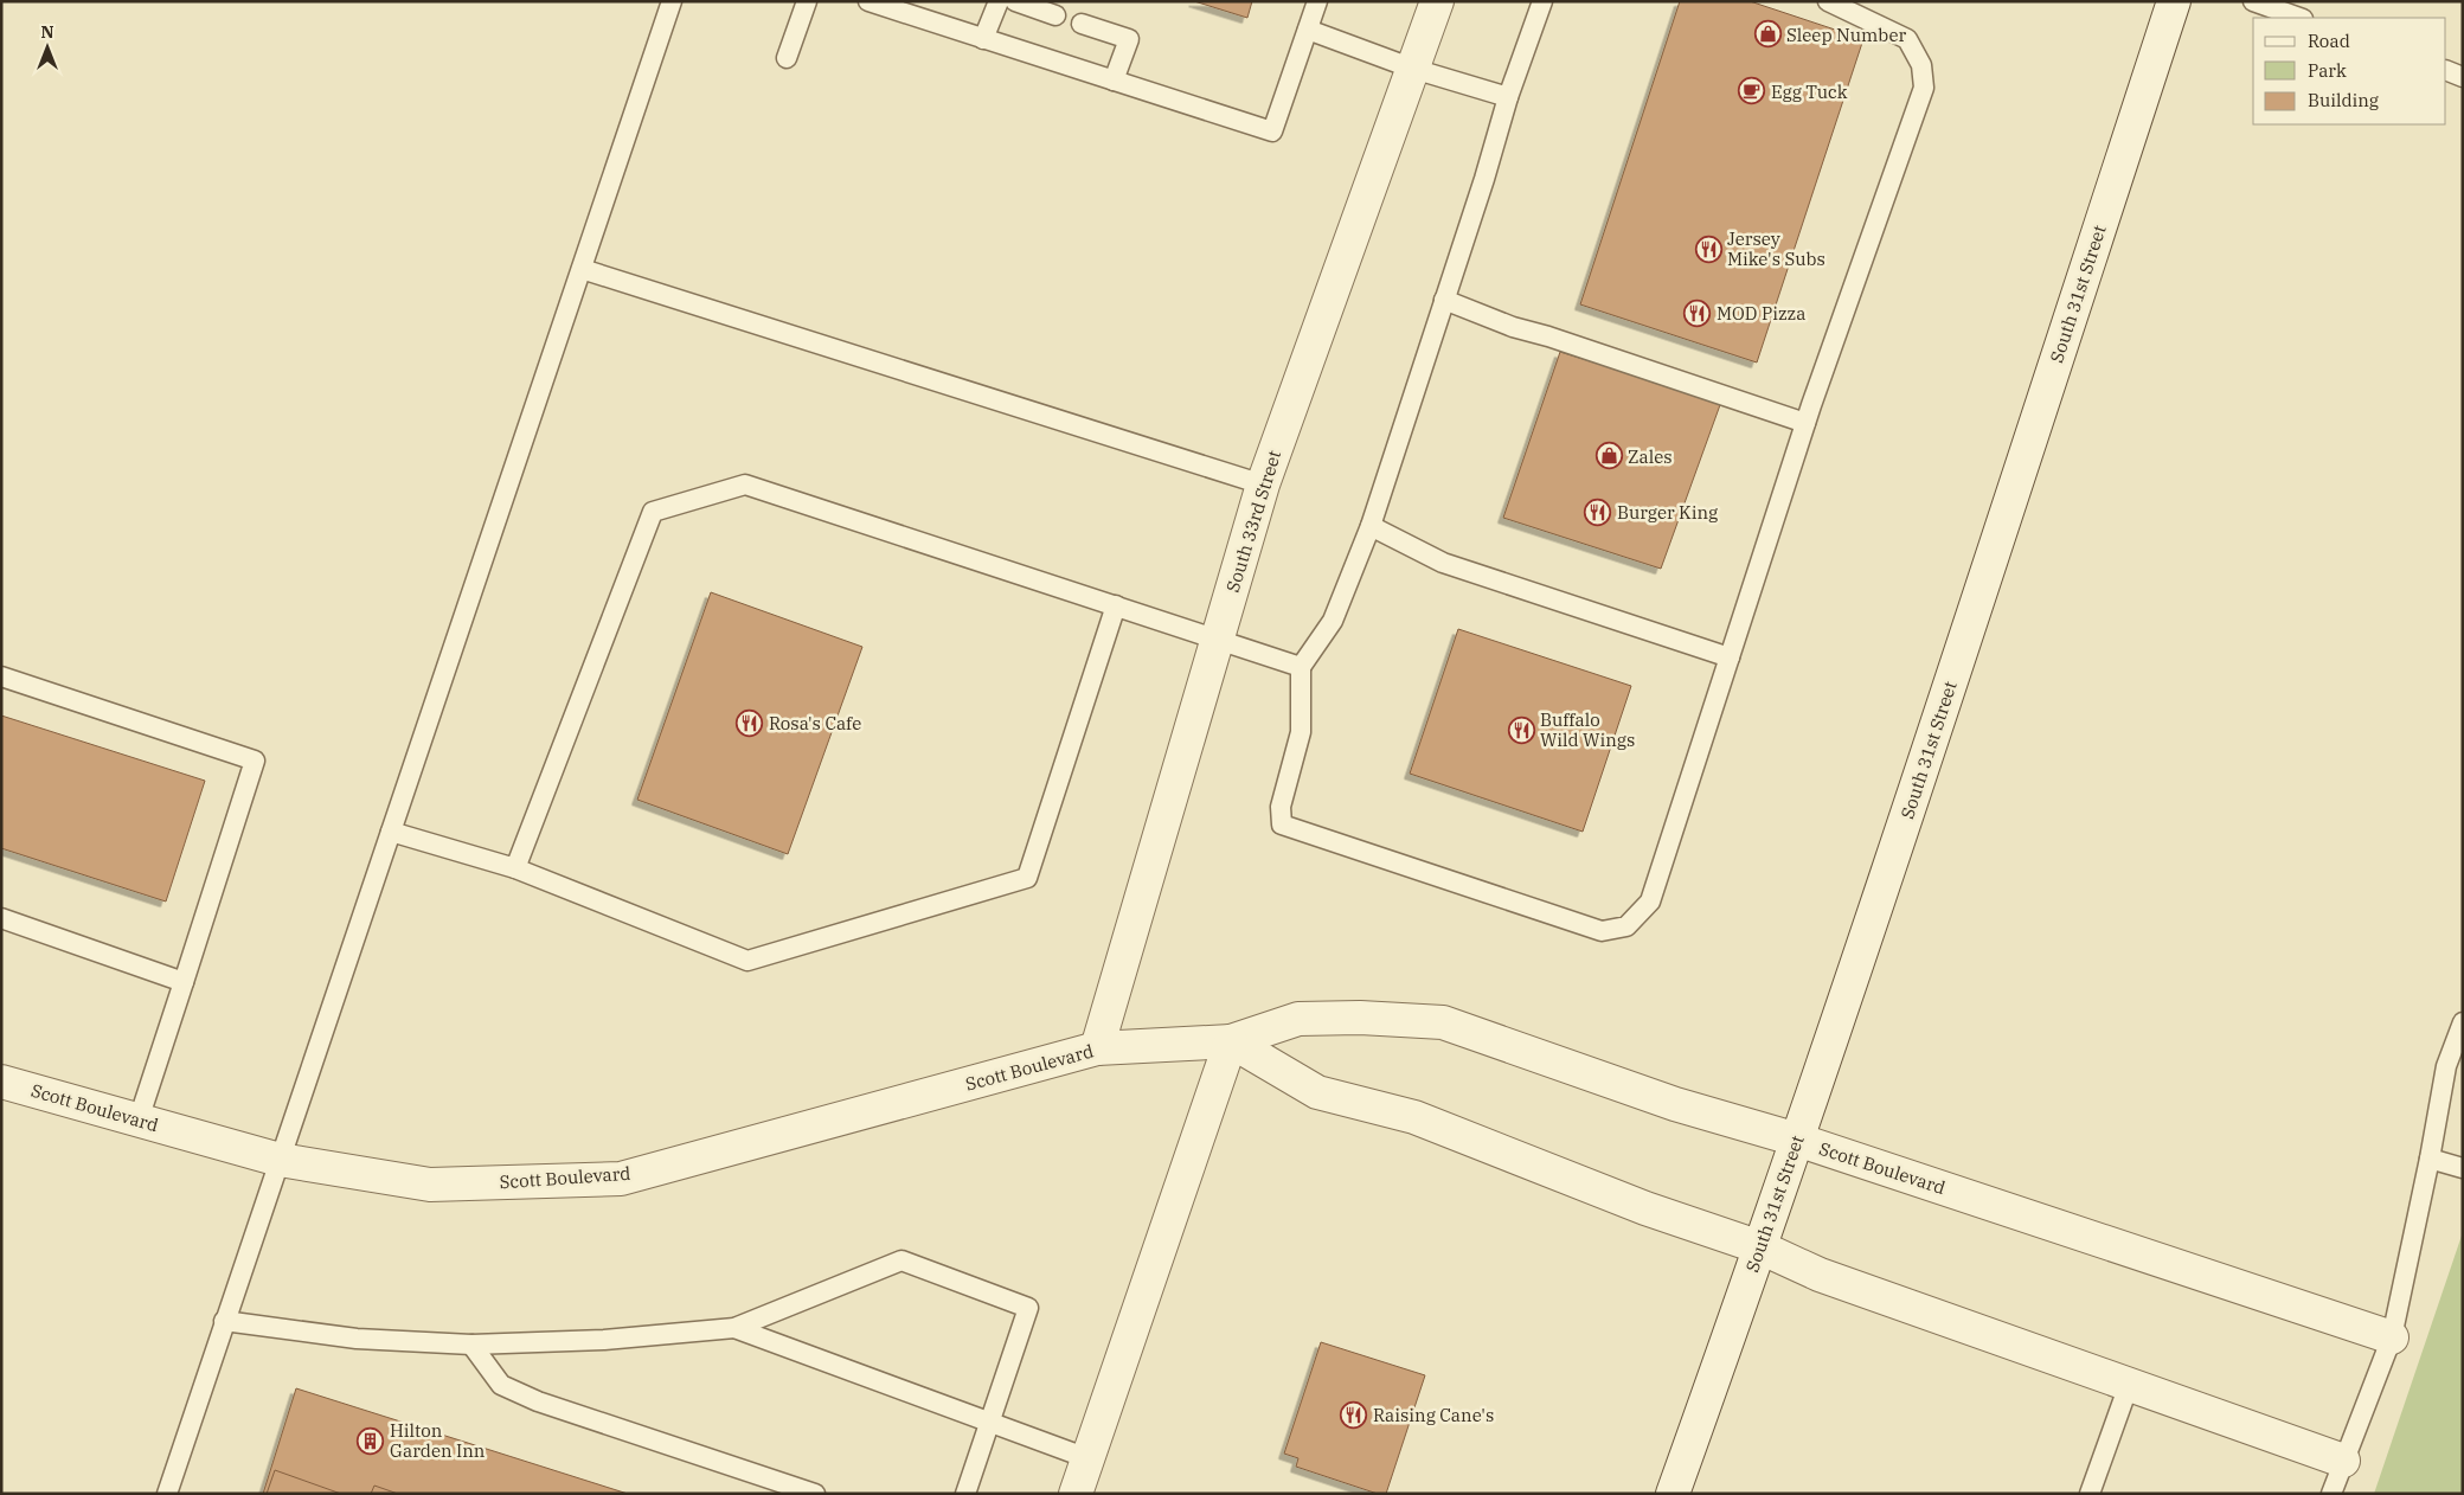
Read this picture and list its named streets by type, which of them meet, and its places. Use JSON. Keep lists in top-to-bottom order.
{
  "streets": {
    "street": ["South 31st Street", "South 33rd Street", "Scott Boulevard"]
  },
  "crossings": [
    ["South 31st Street", "Scott Boulevard"],
    ["South 33rd Street", "Scott Boulevard"]
  ],
  "places": {
    "shop": ["Sleep Number", "Zales"],
    "cafe": ["Egg Tuck"],
    "restaurant": [
      "Jersey Mike's Subs",
      "MOD Pizza",
      "Burger King",
      "Rosa's Cafe",
      "Buffalo Wild Wings",
      "Raising Cane's"
    ],
    "building": ["Hilton Garden Inn"]
  },
  "legend": ["Road", "Park", "Building"],
  "north": "top"
}
